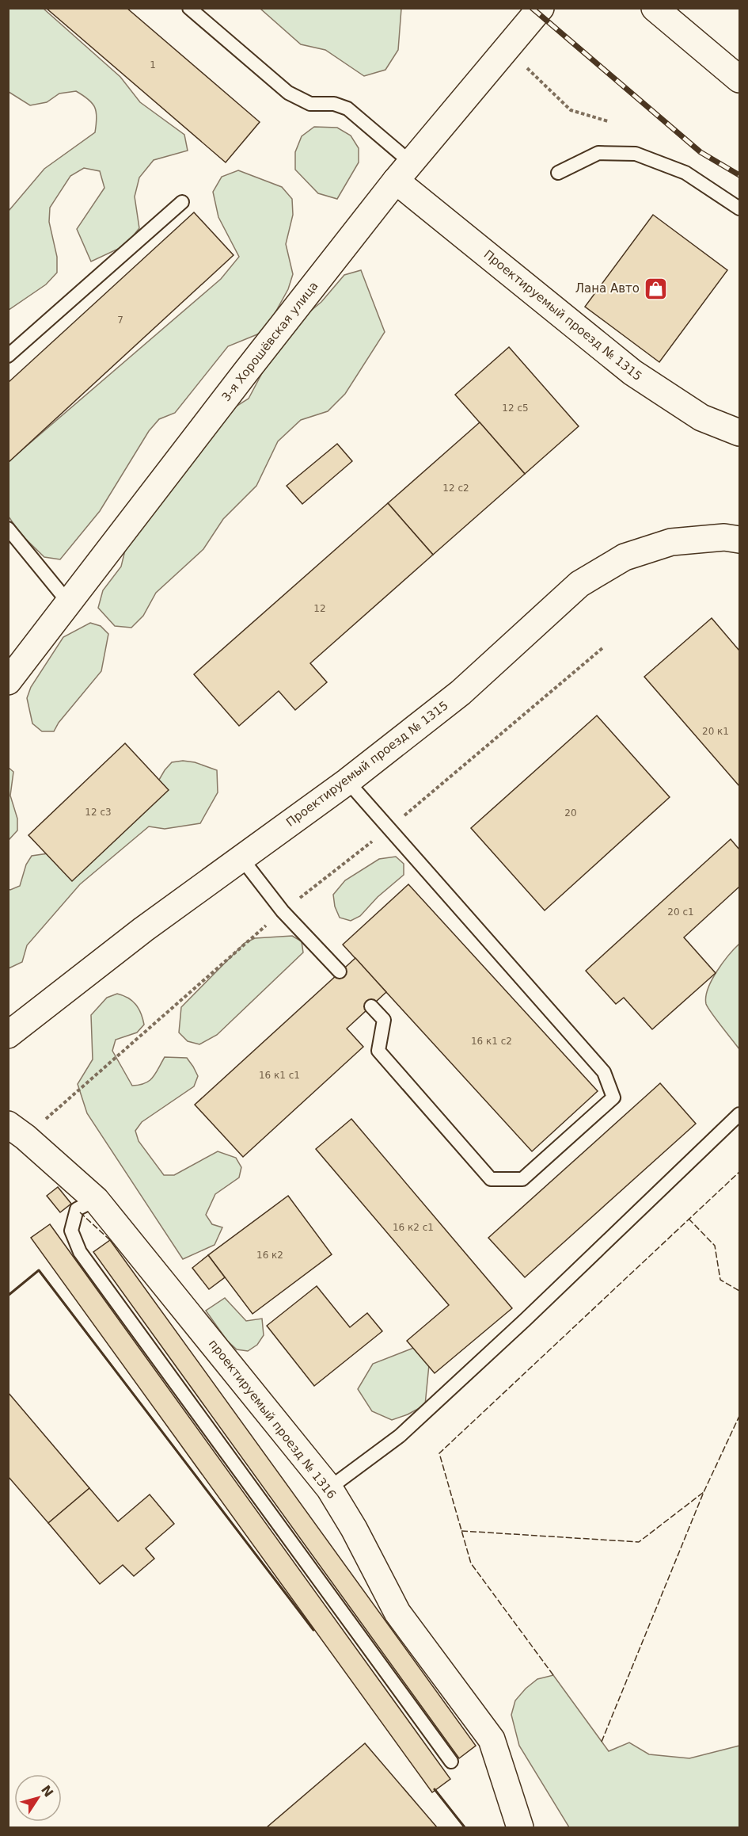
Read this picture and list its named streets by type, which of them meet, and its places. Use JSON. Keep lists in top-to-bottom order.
{
  "streets": {
    "street": ["Проектируемый проезд № 1315", "3-я Хорошёвская улица", "проектируемый проезд № 1316"]
  },
  "crossings": [
    ["Проектируемый проезд № 1315", "3-я Хорошёвская улица"]
  ],
  "places": {
    "shop": ["Лана Авто"]
  },
  "house_numbers": [
    "1",
    "7",
    "12 с5",
    "12 с2",
    "12",
    "20 к1",
    "12 с3",
    "20",
    "20 с1",
    "16 к1 с2",
    "16 к1 с1",
    "16 к2 с1",
    "16 к2"
  ],
  "north": "top right"
}
